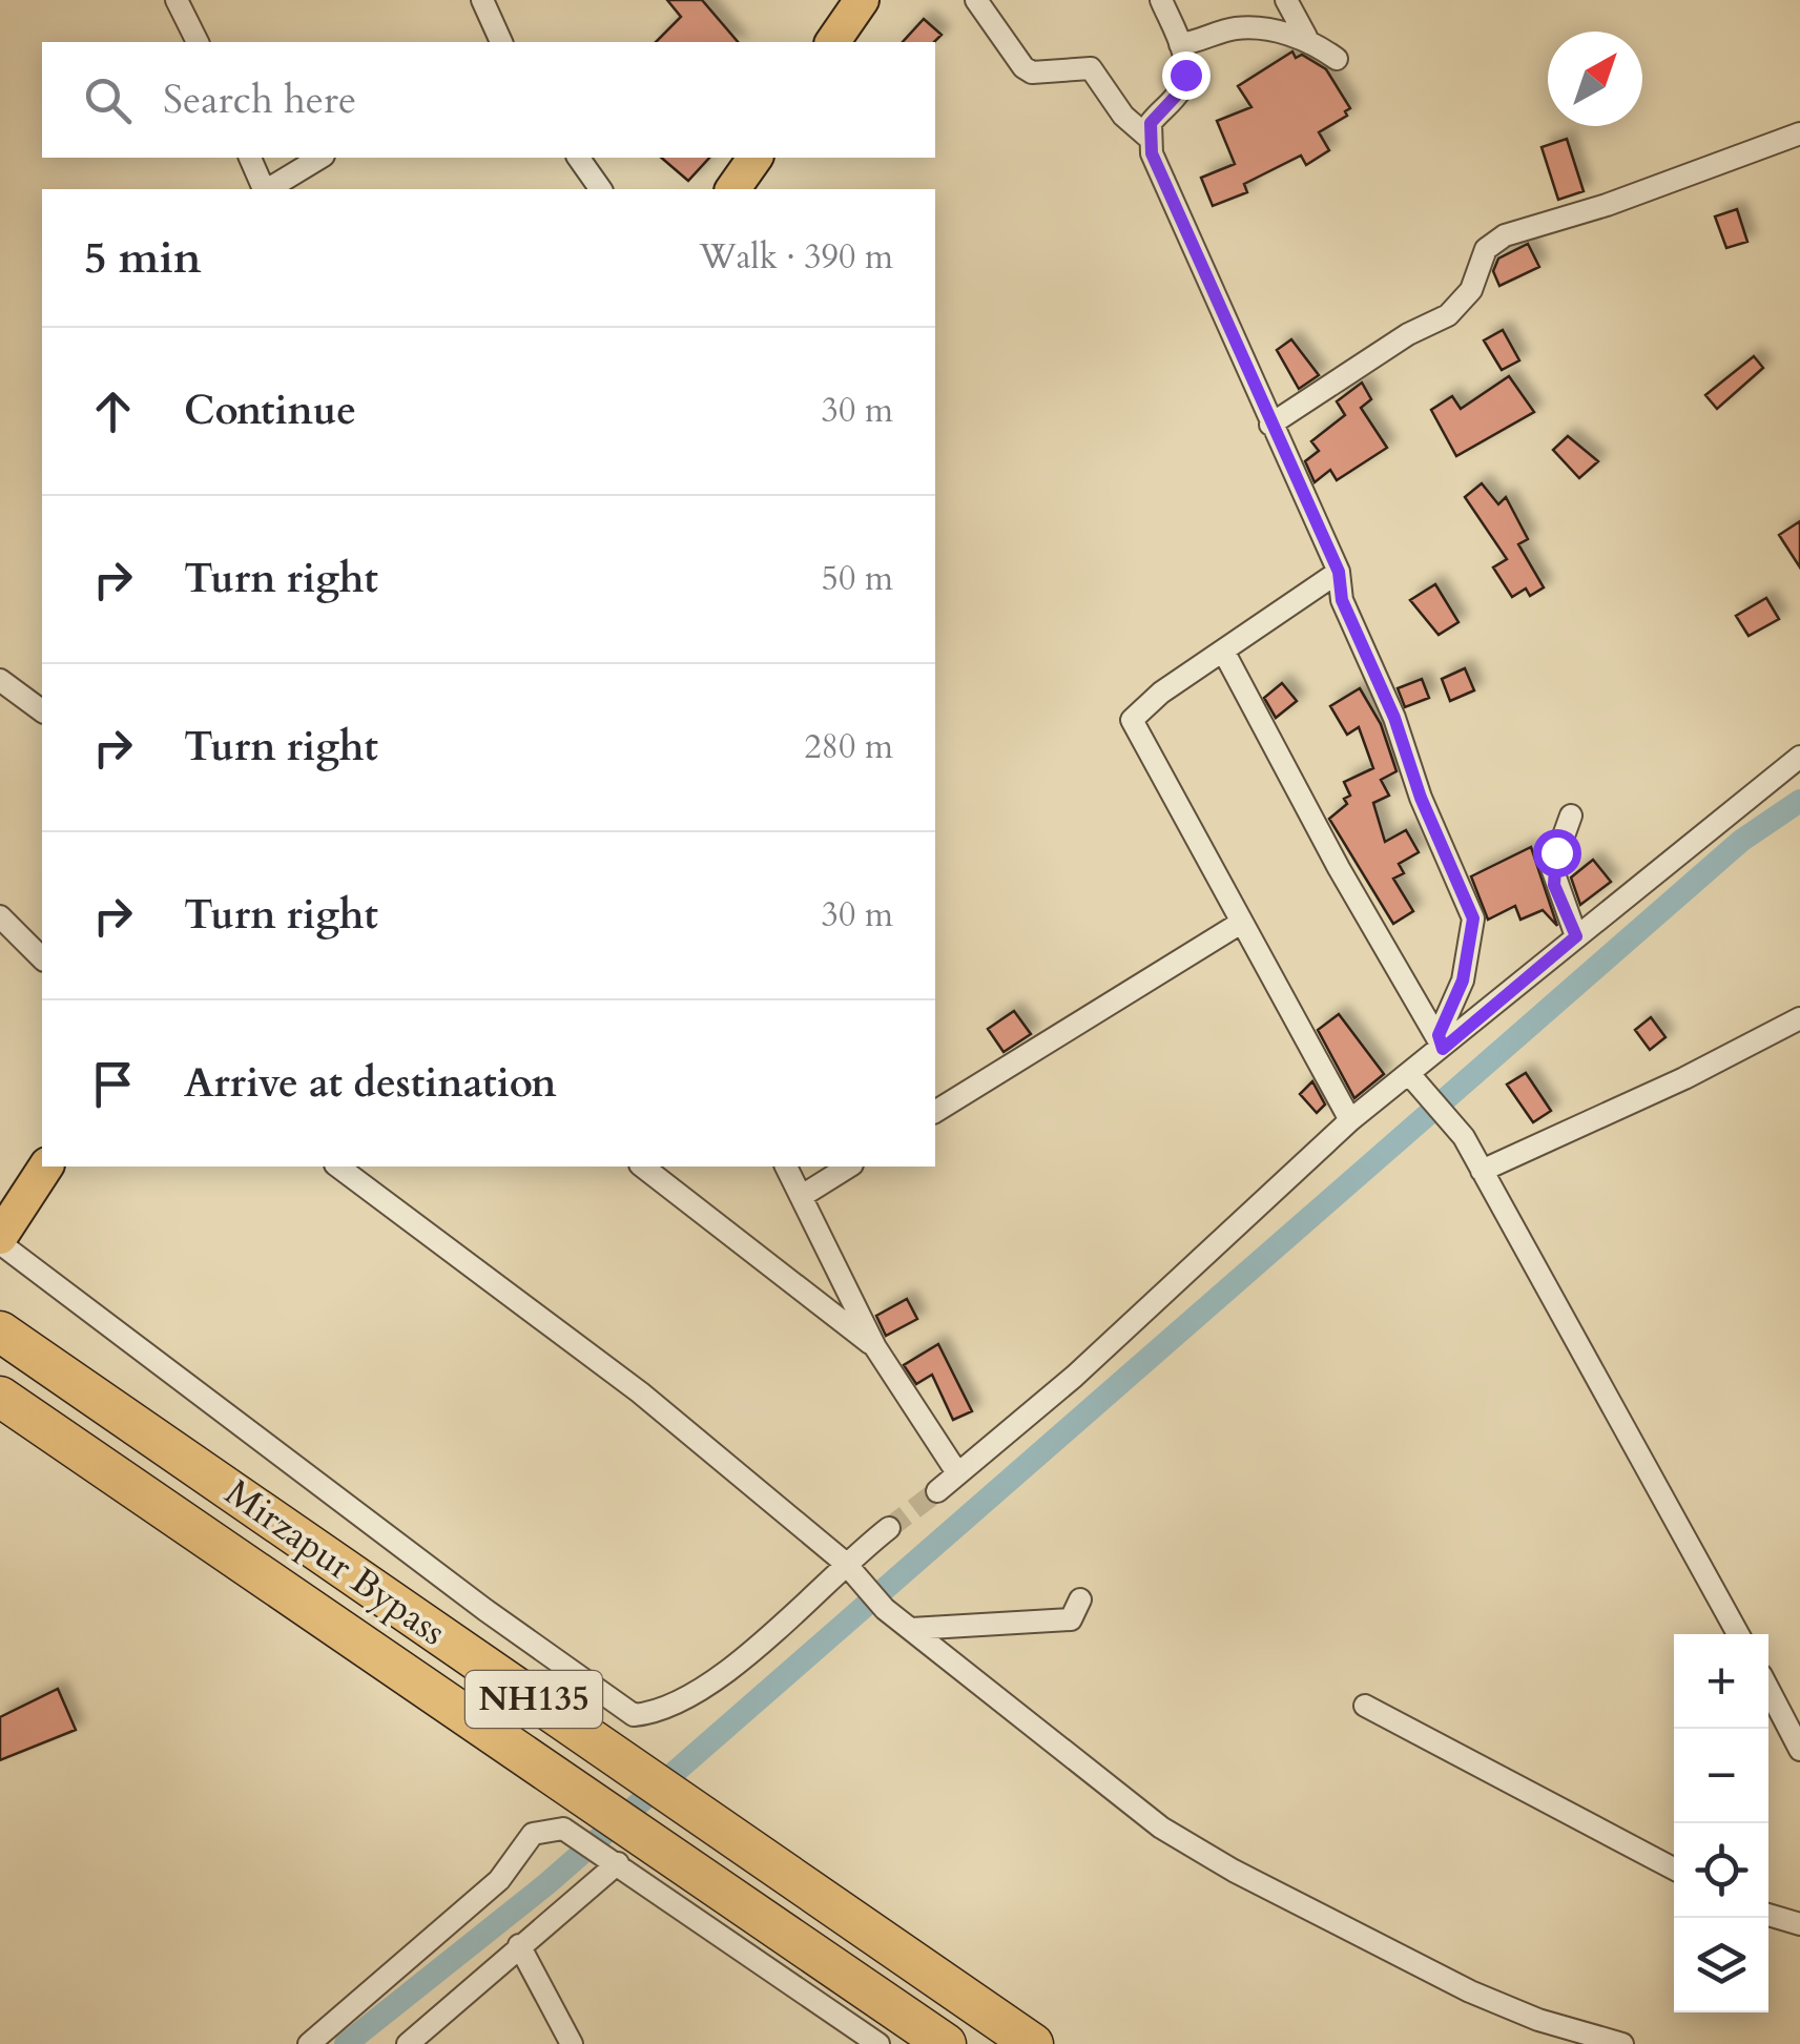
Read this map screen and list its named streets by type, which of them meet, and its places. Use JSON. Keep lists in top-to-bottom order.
{
  "streets": {
    "highway": ["Mirzapur Bypass", "NH135"]
  },
  "north": "top right",
  "page": {
    "search": "Search here",
    "heading": ["5 min", "Walk · 390 m"],
    "list": [
      ["Continue", "30 m"],
      ["Turn right", "50 m"],
      ["Turn right", "280 m"],
      ["Turn right", "30 m"],
      "Arrive at destination"
    ],
    "map_buttons": ["+", "−"]
  }
}
